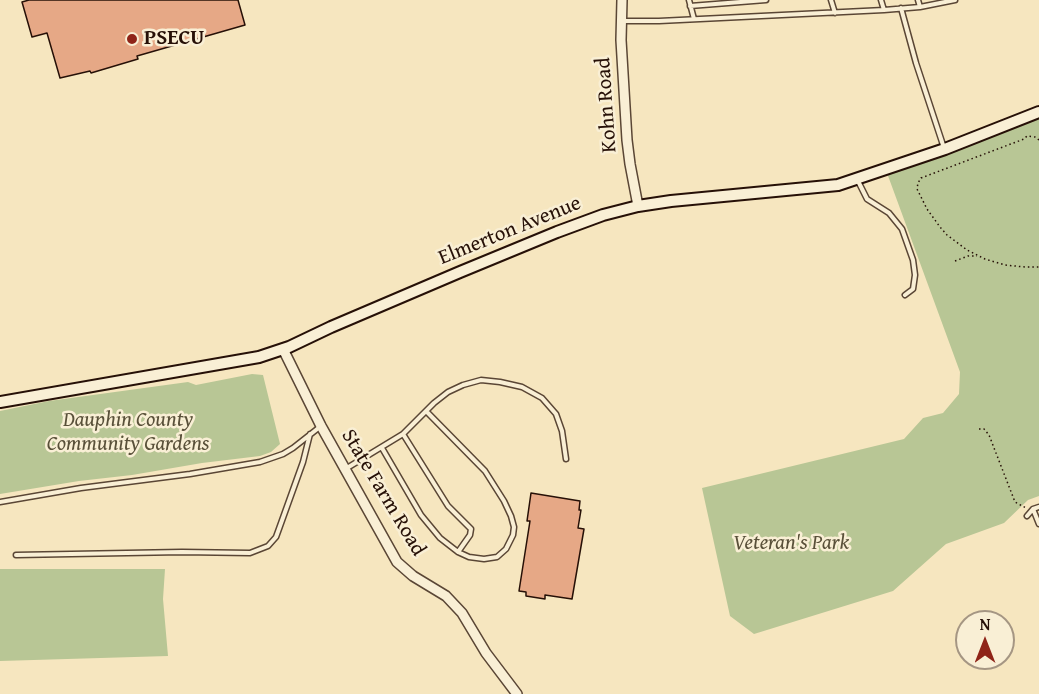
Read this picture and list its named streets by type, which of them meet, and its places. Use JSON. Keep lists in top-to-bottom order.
{
  "streets": {
    "main road": ["Elmerton Avenue"],
    "street": ["Kohn Road", "State Farm Road"]
  },
  "crossings": [
    ["Kohn Road", "Elmerton Avenue"],
    ["Elmerton Avenue", "State Farm Road"]
  ],
  "parks": ["Dauphin County Community Gardens", "Veteran's Park"],
  "places": ["PSECU"],
  "north": "top"
}
